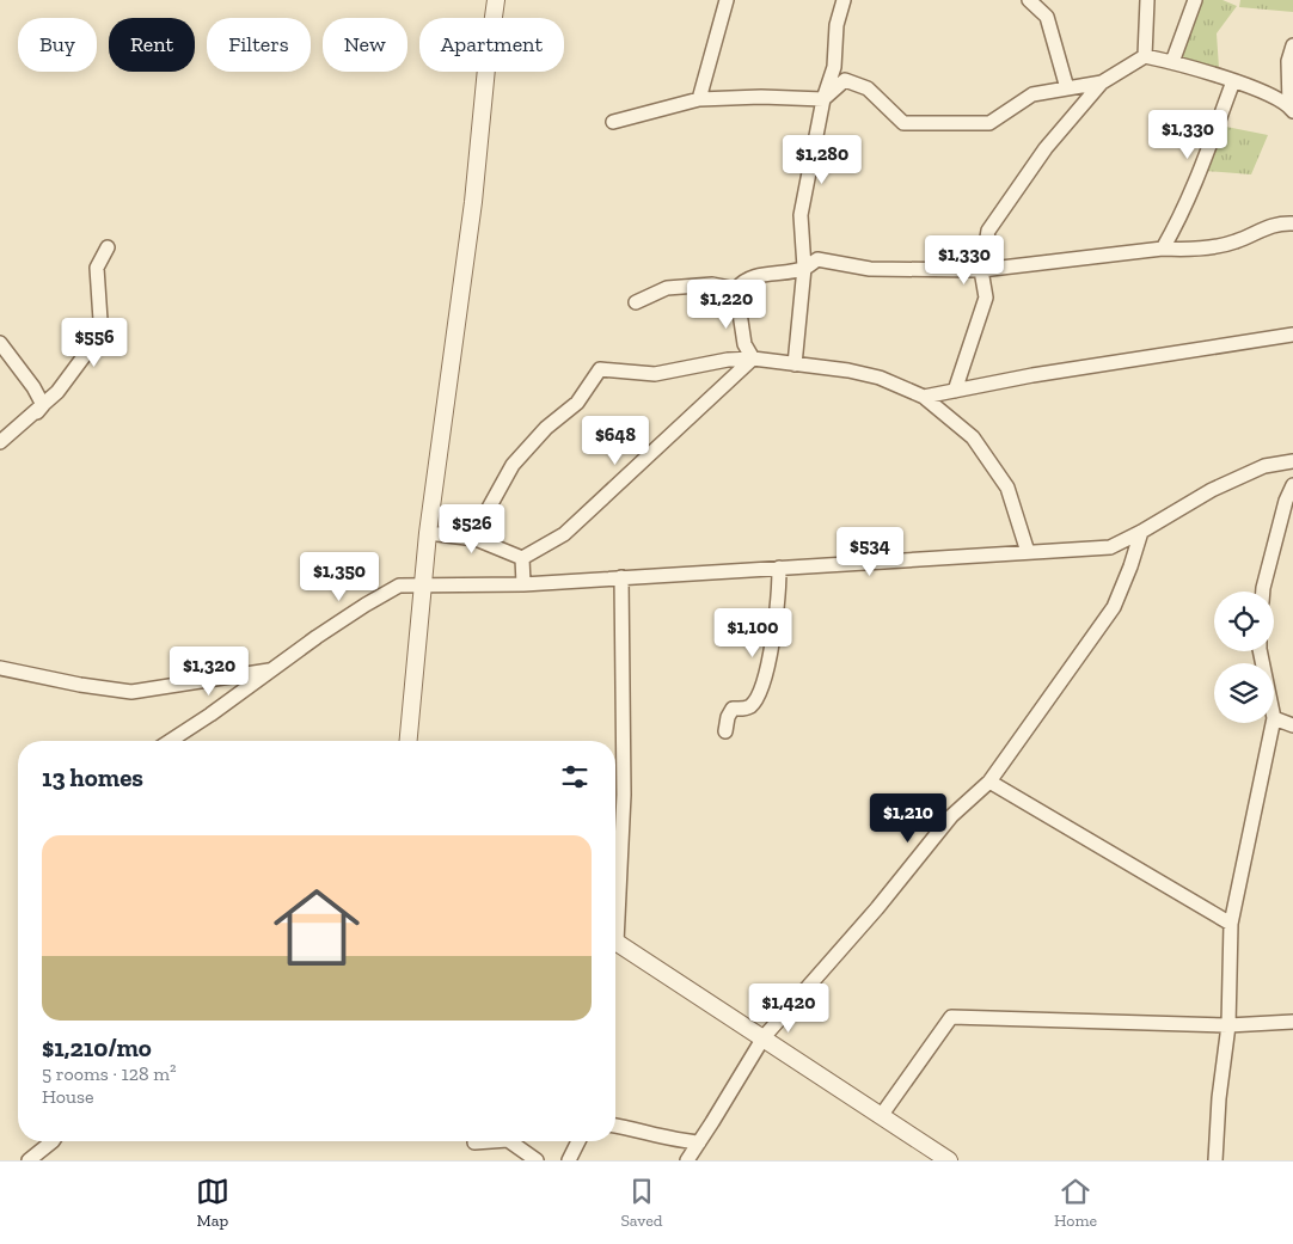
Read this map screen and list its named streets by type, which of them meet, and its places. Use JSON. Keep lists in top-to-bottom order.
{
  "page": {
    "chip": [
      "Buy",
      "Rent",
      "Filters",
      "New",
      "Apartment"
    ],
    "price": [
      "$1,330",
      "$1,280",
      "$1,330",
      "$1,220",
      "$556",
      "$648",
      "$526",
      "$534",
      "$1,350",
      "$1,100",
      "$1,320",
      "$1,210",
      "$1,420"
    ],
    "heading": "13 homes",
    "list": [
      {
        "name": "$1,210/mo",
        "note": "5 rooms · 128 m² · House"
      }
    ],
    "tabs": ["Map", "Saved", "Home"]
  }
}
